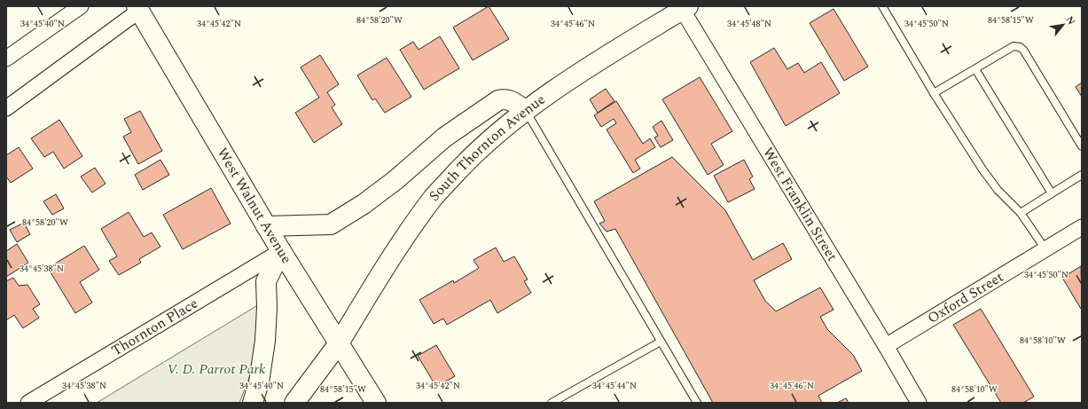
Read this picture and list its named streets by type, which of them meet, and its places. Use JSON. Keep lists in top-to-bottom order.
{
  "streets": {
    "main road": ["South Thornton Avenue", "West Walnut Avenue"],
    "street": ["West Franklin Street", "Oxford Street", "Thornton Place"]
  },
  "crossings": [
    ["South Thornton Avenue", "West Franklin Street"],
    ["South Thornton Avenue", "West Walnut Avenue"],
    ["West Franklin Street", "Oxford Street"],
    ["West Walnut Avenue", "Thornton Place"]
  ],
  "parks": ["V. D. Parrot Park"],
  "north": "top right",
  "coordinates": [
    "84°58'20\"W",
    "84°58'15\"W",
    "34°45'50\"N",
    "34°45'40\"N",
    "34°45'42\"N",
    "34°45'46\"N",
    "34°45'48\"N",
    "34°45'38\"N",
    "84°58'10\"W",
    "34°45'44\"N"
  ]
}
